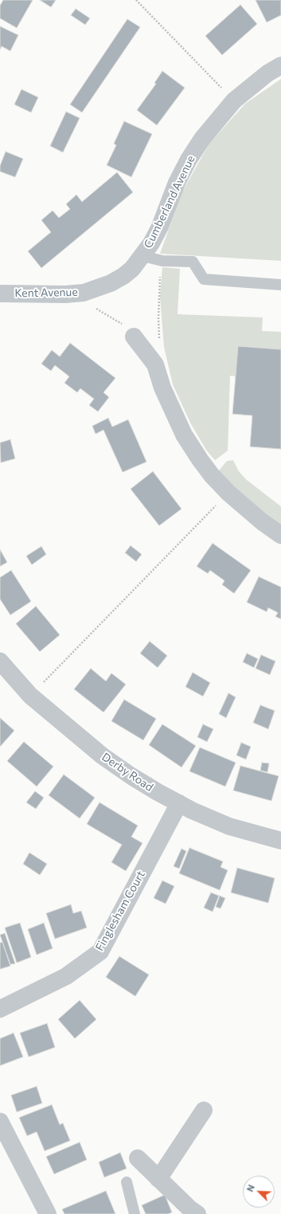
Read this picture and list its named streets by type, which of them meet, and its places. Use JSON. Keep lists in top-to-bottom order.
{
  "streets": {
    "street": [
      "Cumberland Avenue",
      "Kent Avenue",
      "Derby Road",
      "Finglesham Court"
    ]
  },
  "crossings": [
    ["Cumberland Avenue", "Kent Avenue"],
    ["Derby Road", "Finglesham Court"]
  ],
  "north": "top left"
}
